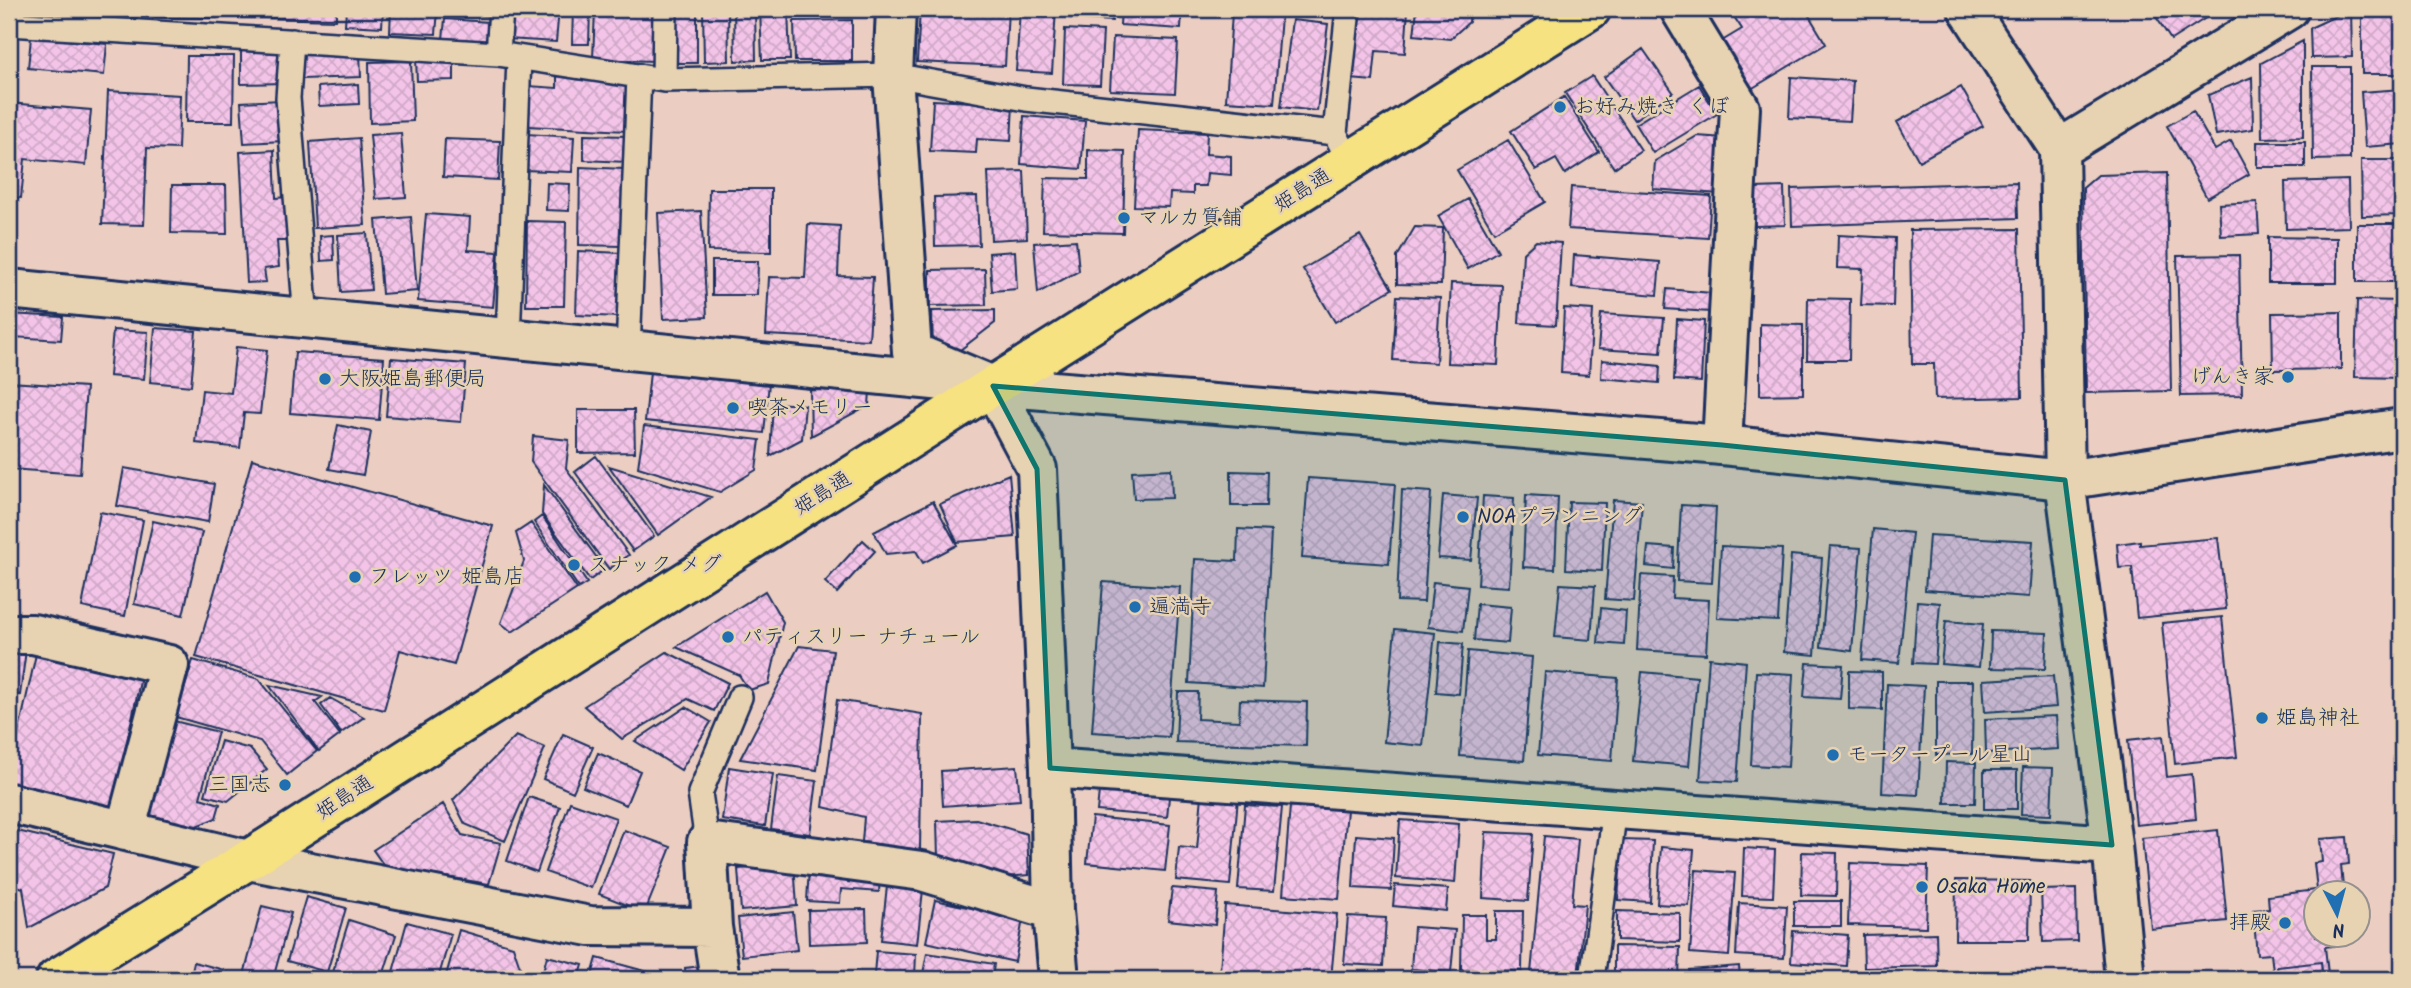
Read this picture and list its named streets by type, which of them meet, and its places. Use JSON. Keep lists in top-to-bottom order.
{
  "streets": {
    "main road": ["姫島通"]
  },
  "places": [
    "お好み焼き くぼ",
    "マルカ質舗",
    "げんき家",
    "大阪姫島郵便局",
    "喫茶メモリー",
    "NOAプランニング",
    "スナック メグ",
    "フレッツ 姫島店",
    "遍満寺",
    "パティスリー ナチュール",
    "姫島神社",
    "モータープール星山",
    "三国志",
    "Osaka Home",
    "拝殿"
  ],
  "north": "bottom"
}
